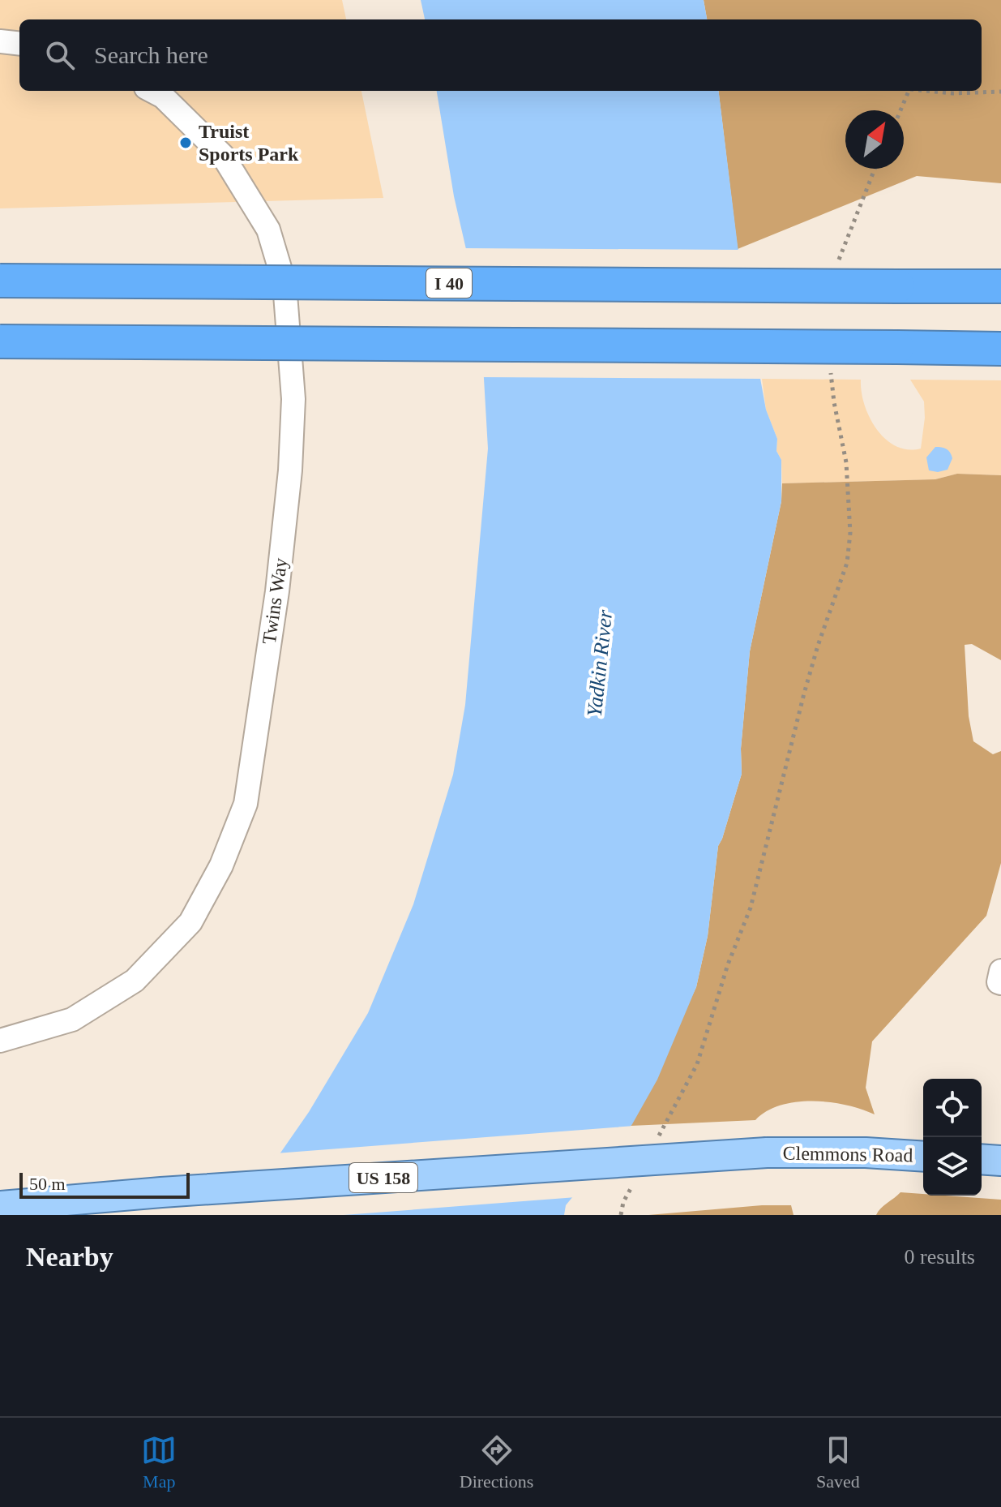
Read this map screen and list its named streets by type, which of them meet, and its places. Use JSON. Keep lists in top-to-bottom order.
{
  "streets": {
    "highway": ["I 40"],
    "main road": ["Clemmons Road", "US 158"],
    "street": ["Twins Way"]
  },
  "water": ["Yadkin River"],
  "places": ["Truist Sports Park"],
  "scale_bar": "50 m",
  "north": "top right",
  "page": {
    "search": "Search here",
    "scale": "50 m",
    "heading": ["Nearby", "0 results"],
    "nav": ["Map", "Directions", "Saved"]
  }
}
